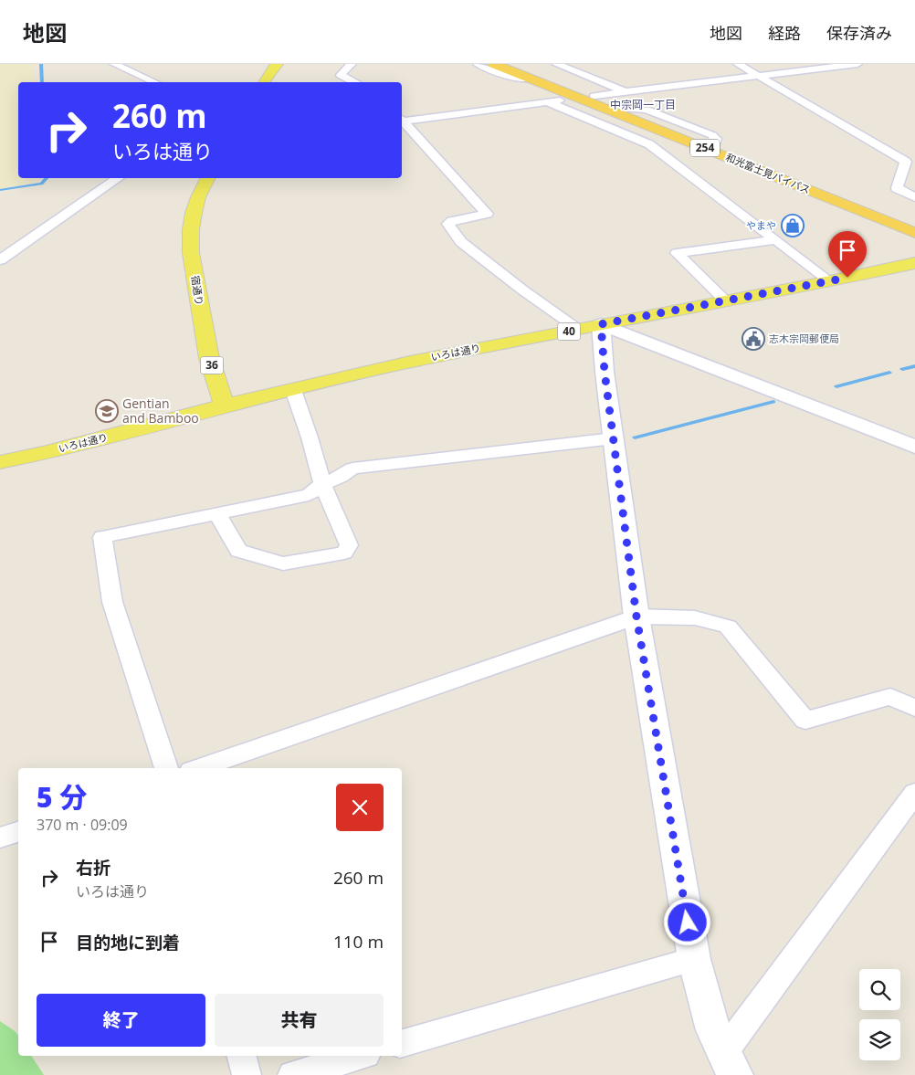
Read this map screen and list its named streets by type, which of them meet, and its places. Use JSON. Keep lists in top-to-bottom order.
{
  "streets": {
    "highway": ["254", "和光富士見バイパス"],
    "main road": [
      "宿通り",
      "40",
      "いろは通り",
      "36"
    ]
  },
  "crossings": [
    ["宿通り", "いろは通り"]
  ],
  "districts": ["中宗岡一丁目"],
  "places": {
    "shop": ["やまや"],
    "public building": ["志木宗岡郵便局"],
    "school or university": ["Gentian and Bamboo"]
  },
  "page": {
    "header": "地図",
    "nav": ["地図", "経路", "保存済み"],
    "turn": ["260 m", "いろは通り"],
    "heading": ["5 分", "370 m · 09:09"],
    "list": [
      {
        "name": "右折",
        "note": "いろは通り",
        "value": "260 m"
      },
      {
        "name": "目的地に到着",
        "value": "110 m"
      }
    ],
    "buttons": ["終了", "共有"]
  }
}
